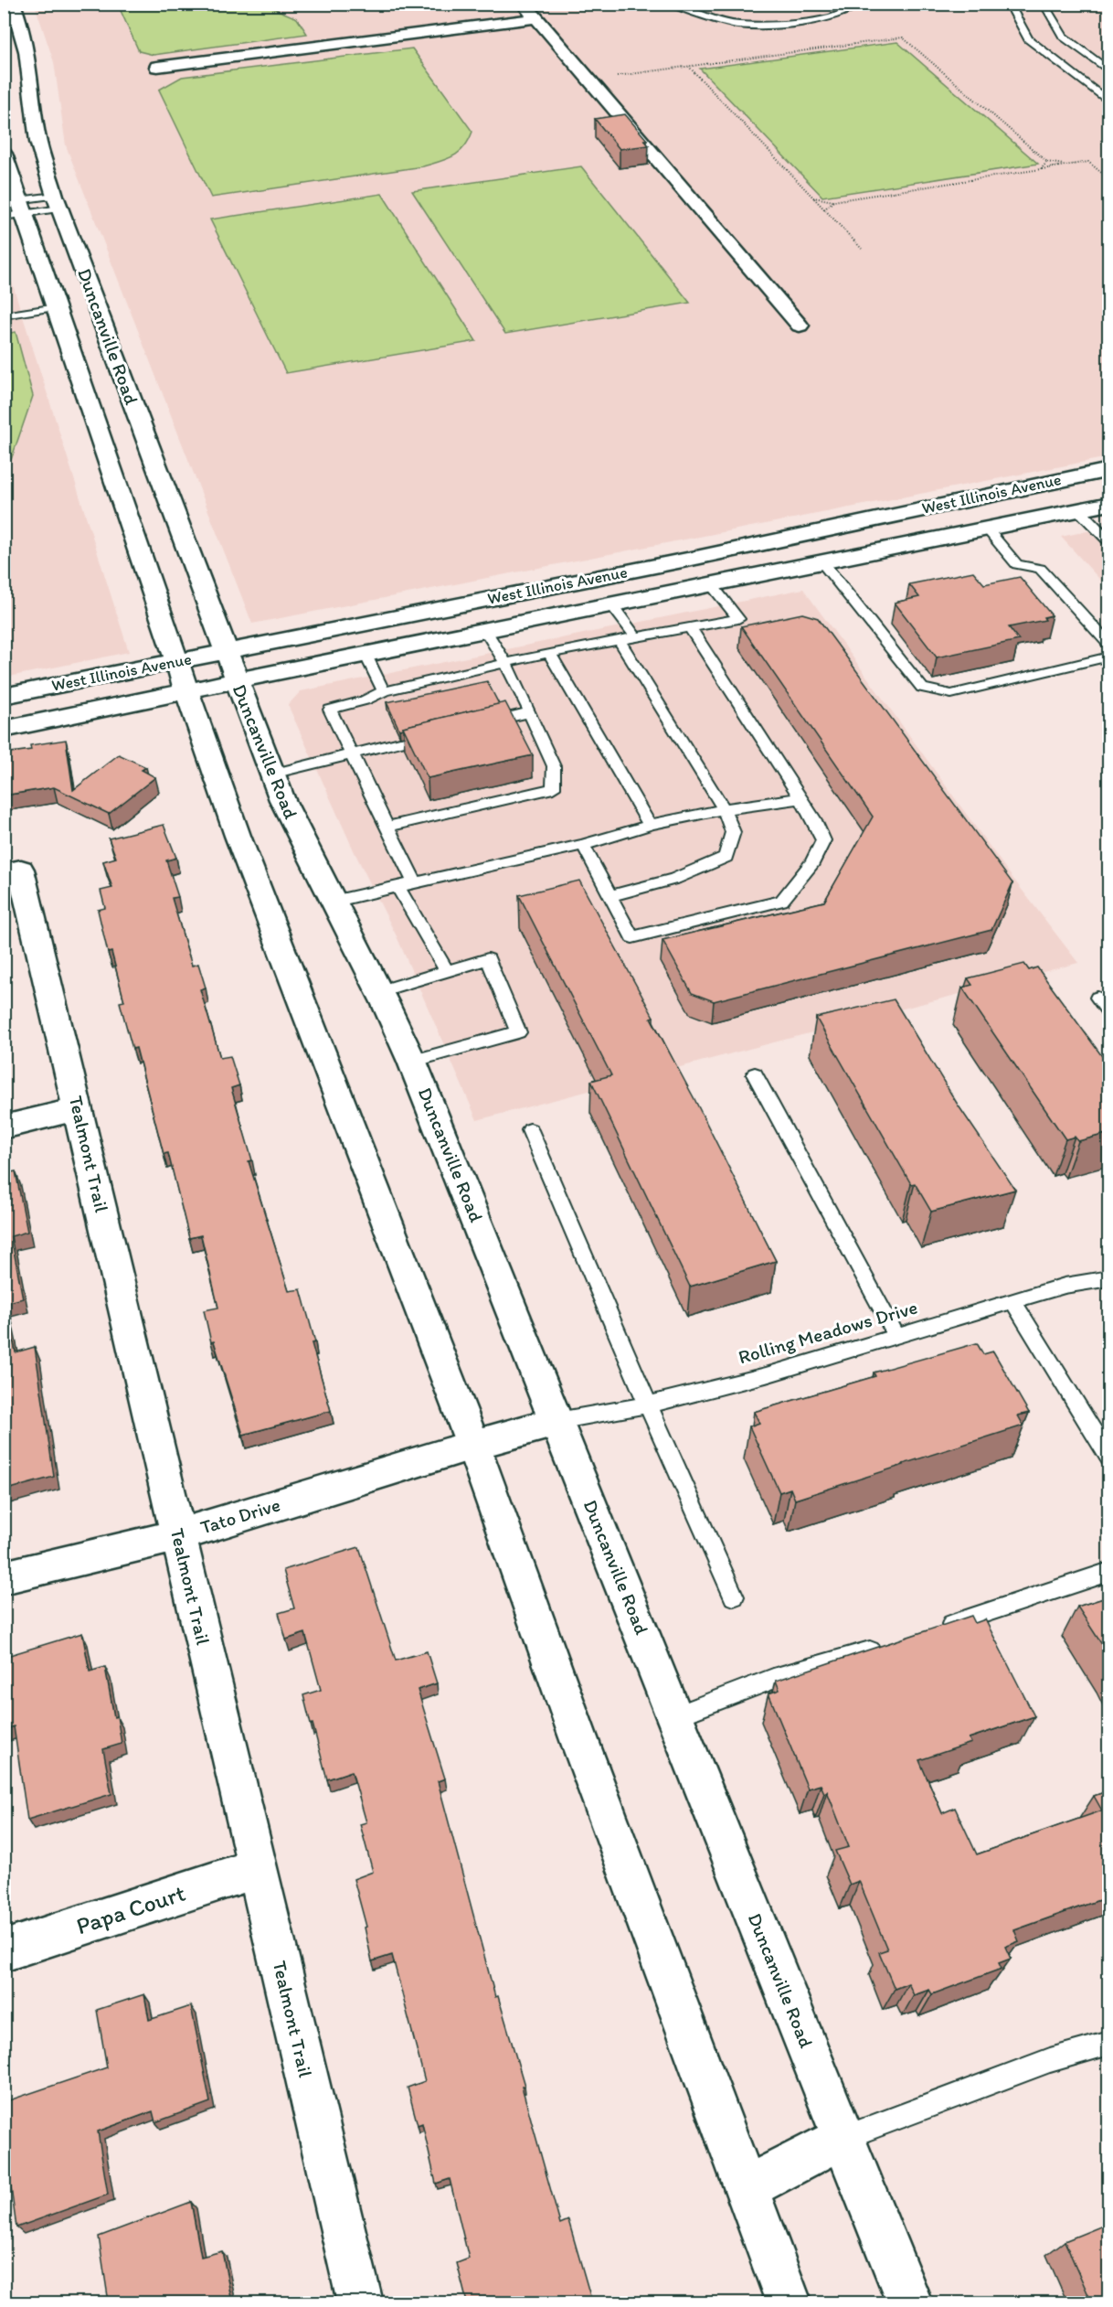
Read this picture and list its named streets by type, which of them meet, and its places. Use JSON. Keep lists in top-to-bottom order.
{
  "streets": {
    "main road": [
      "Duncanville Road",
      "West Illinois Avenue",
      "Tealmont Trail",
      "Tato Drive",
      "Papa Court"
    ],
    "lane": ["Rolling Meadows Drive"]
  },
  "crossings": [
    ["Duncanville Road", "West Illinois Avenue"],
    ["Duncanville Road", "Rolling Meadows Drive"],
    ["Duncanville Road", "Tato Drive"],
    ["Tealmont Trail", "Tato Drive"],
    ["Tealmont Trail", "Papa Court"],
    ["Rolling Meadows Drive", "Tato Drive"]
  ]
}
